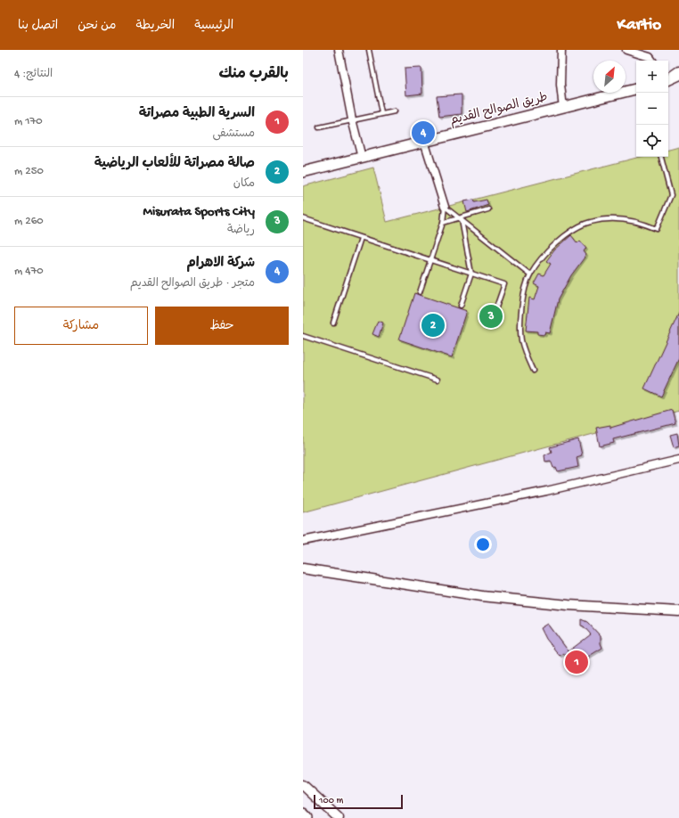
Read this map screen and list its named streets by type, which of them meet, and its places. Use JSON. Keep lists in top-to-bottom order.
{
  "streets": {
    "main road": ["طريق الصوالح القديم"]
  },
  "scale_bar": "100 m",
  "north": "top right",
  "page": {
    "header": "Kartio",
    "nav": [
      "الرئيسية",
      "الخريطة",
      "من نحن",
      "اتصل بنا"
    ],
    "heading": ["بالقرب منك", "النتائج: 4"],
    "map_buttons": ["+", "−"],
    "list": [
      {
        "mark": "1",
        "name": "السرية الطبية مصراتة",
        "note": "مستشفى",
        "value": "170 m"
      },
      {
        "mark": "2",
        "name": "صالة مصراتة للألعاب الرياضية",
        "note": "مكان",
        "value": "250 m"
      },
      {
        "mark": "3",
        "name": "Misurata Sports City",
        "note": "رياضة",
        "value": "260 m"
      },
      {
        "mark": "4",
        "name": "شركة الاهرام",
        "note": "متجر · طريق الصوالح القديم",
        "value": "470 m"
      }
    ],
    "pins": [
      "4",
      "3",
      "2",
      "1"
    ],
    "buttons": ["حفظ", "مشاركة"],
    "scale": "100 m"
  }
}
